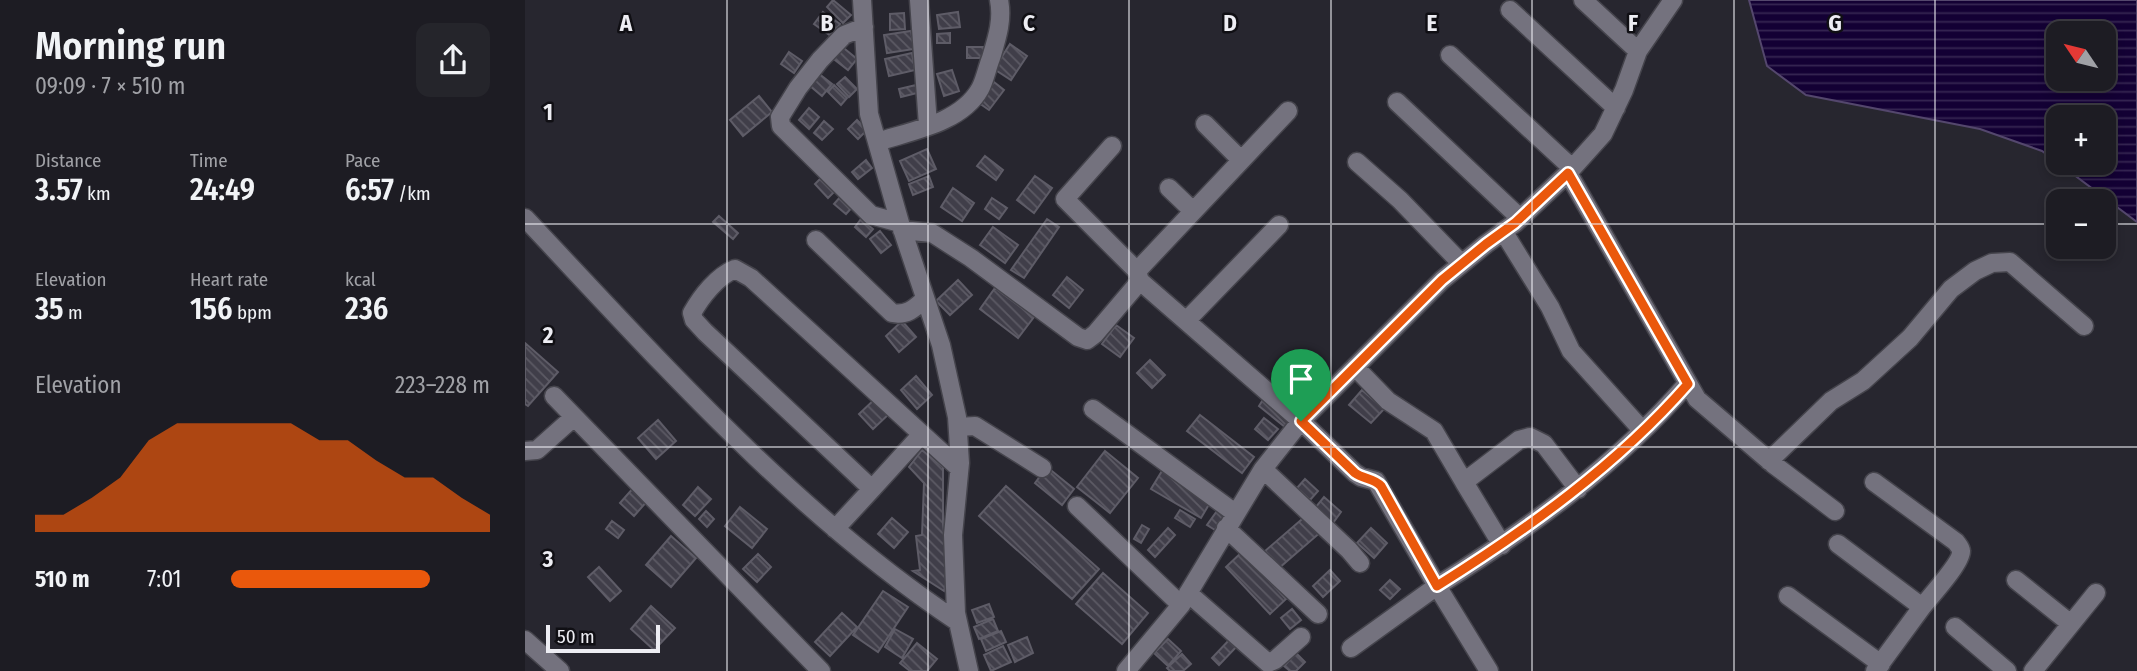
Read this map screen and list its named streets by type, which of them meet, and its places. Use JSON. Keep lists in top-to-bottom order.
{
  "scale_bar": "50 m",
  "north": "top left",
  "page": {
    "heading": ["Morning run", "09:09 · 7 × 510 m"],
    "map_buttons": ["+", "−"],
    "stats": [
      ["Distance", "3.57 km"],
      ["Time", "24:49"],
      ["Pace", "6:57 /km"],
      ["Elevation", "35 m"],
      ["Heart rate", "156 bpm"],
      ["kcal", "236"]
    ],
    "chart": ["Elevation", "223–228 m"],
    "list": [
      {
        "name": "510 m",
        "note": "7:01"
      }
    ],
    "scale": "50 m"
  },
  "grid": {
    "columns": [
      "A",
      "B",
      "C",
      "D",
      "E",
      "F",
      "G"
    ],
    "rows": ["1", "2", "3"]
  }
}
